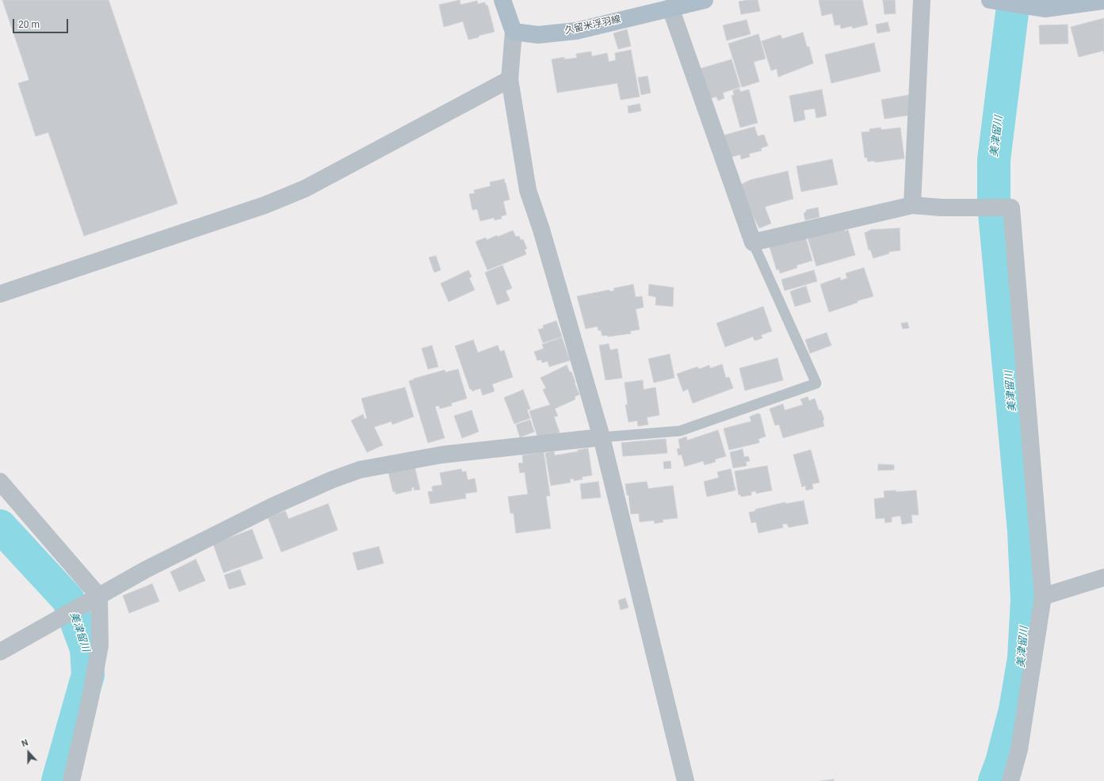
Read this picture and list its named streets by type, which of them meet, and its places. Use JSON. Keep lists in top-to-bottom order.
{
  "streets": {
    "main road": ["久留米浮羽線"]
  },
  "water": ["美津留川"],
  "scale_bar": "20 m",
  "north": "top"
}
